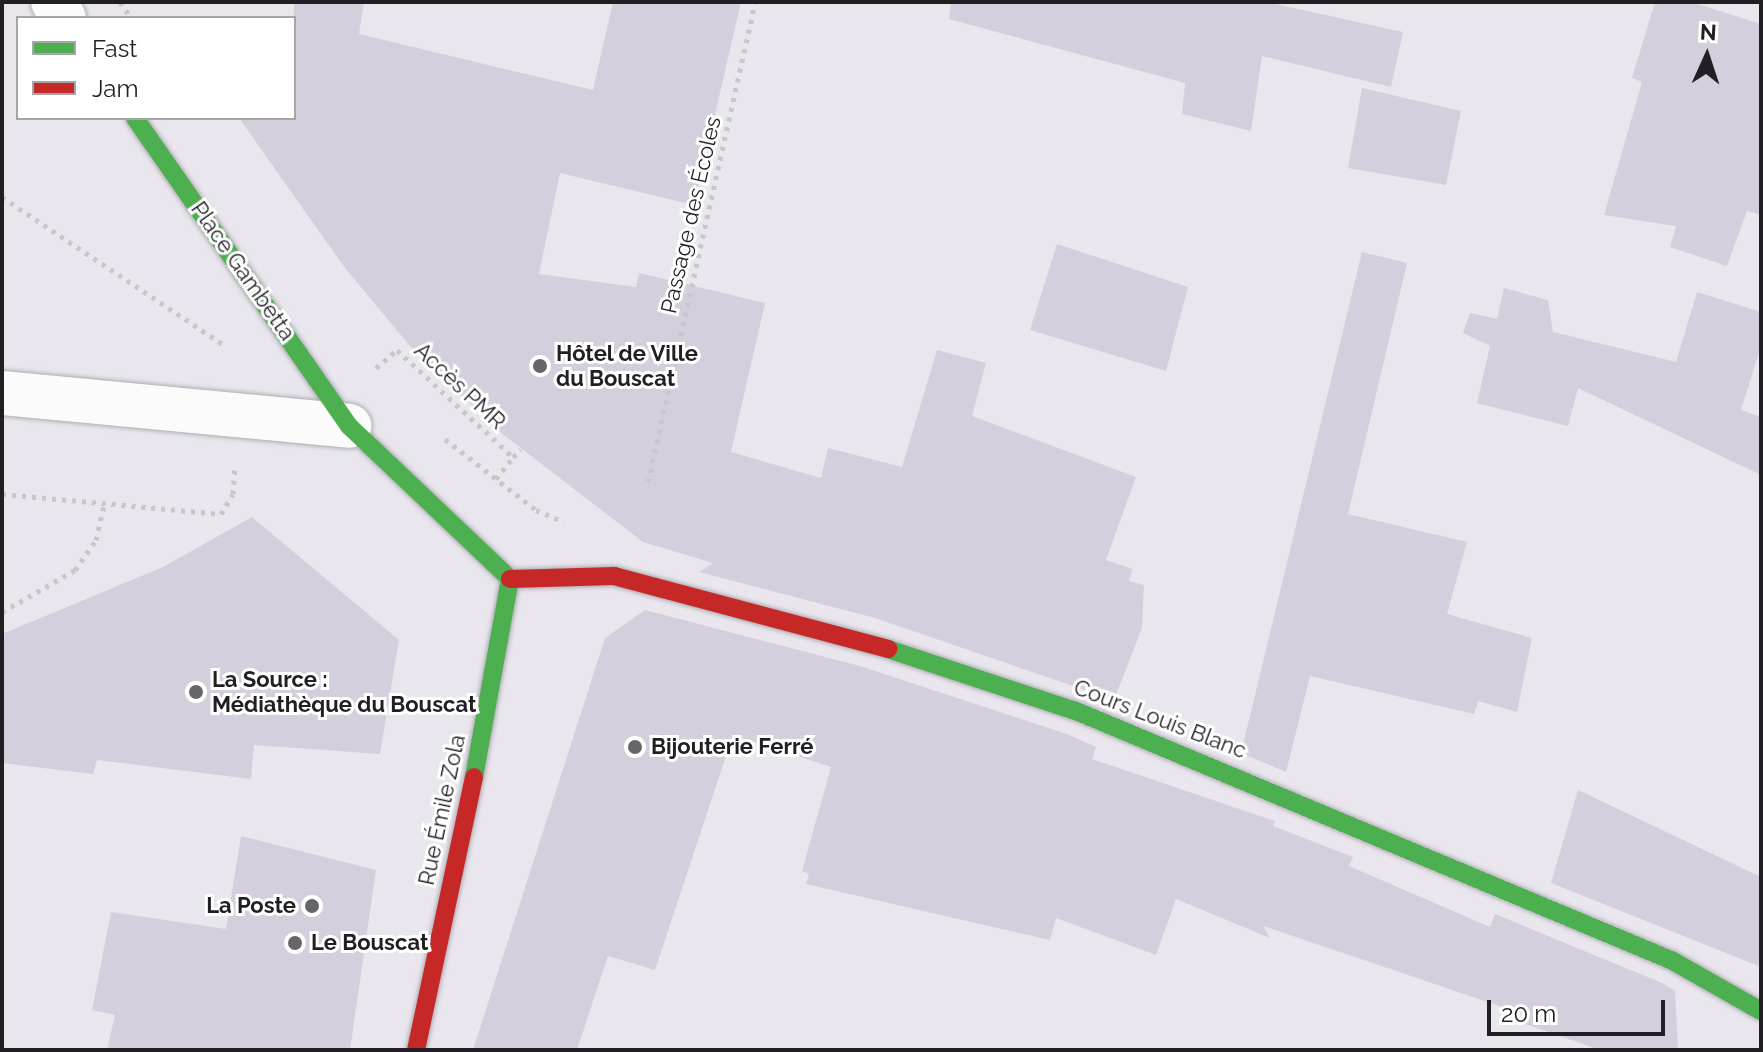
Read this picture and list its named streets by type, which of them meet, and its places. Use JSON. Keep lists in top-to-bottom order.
{
  "streets": {
    "street": ["Place Gambetta", "Cours Louis Blanc", "Rue Émile Zola"],
    "path": ["Passage des Écoles", "Accès PMR"]
  },
  "crossings": [
    ["Place Gambetta", "Cours Louis Blanc"],
    ["Place Gambetta", "Rue Émile Zola"],
    ["Cours Louis Blanc", "Rue Émile Zola"]
  ],
  "places": [
    "Hôtel de Ville du Bouscat",
    "La Source : Médiathèque du Bouscat",
    "Bijouterie Ferré",
    "La Poste",
    "Le Bouscat"
  ],
  "legend": ["Fast", "Jam"],
  "scale_bar": "20 m",
  "north": "top"
}
